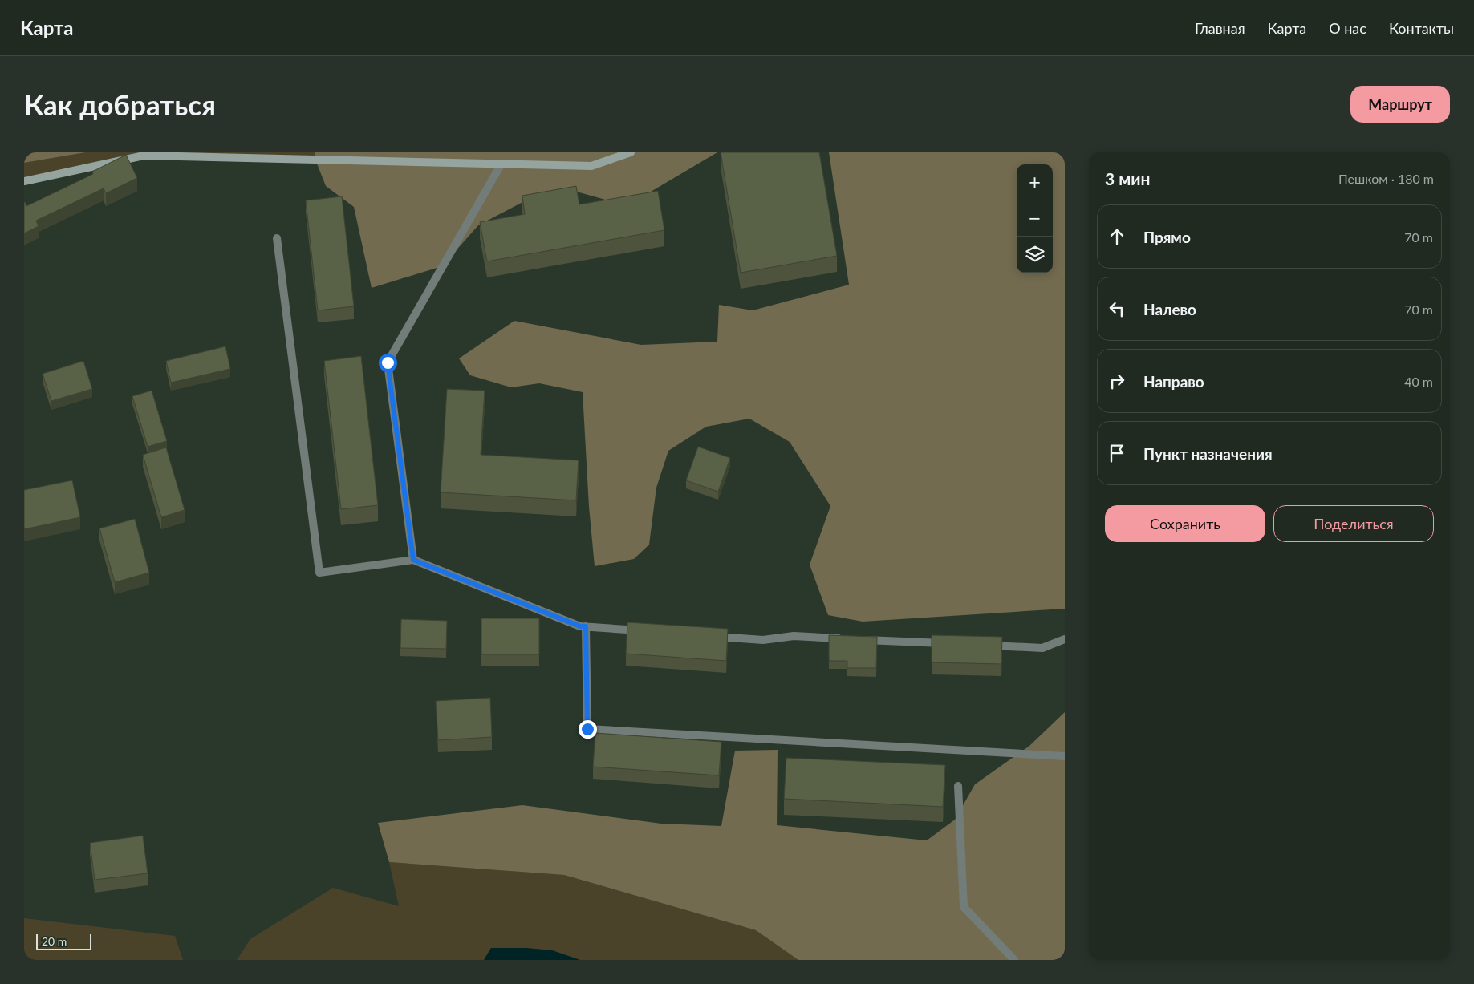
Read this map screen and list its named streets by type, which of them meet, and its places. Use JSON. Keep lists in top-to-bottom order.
{
  "scale_bar": "20 m",
  "page": {
    "header": "Карта",
    "nav": [
      "Главная",
      "Карта",
      "О нас",
      "Контакты"
    ],
    "buttons": [
      "Маршрут",
      ["Сохранить", "Поделиться"]
    ],
    "title": "Как добраться",
    "heading": ["3 мин", "Пешком · 180 m"],
    "map_buttons": ["+", "−"],
    "list": [
      ["Прямо", "70 m"],
      ["Налево", "70 m"],
      ["Направо", "40 m"],
      "Пункт назначения"
    ],
    "scale": "20 m"
  }
}
